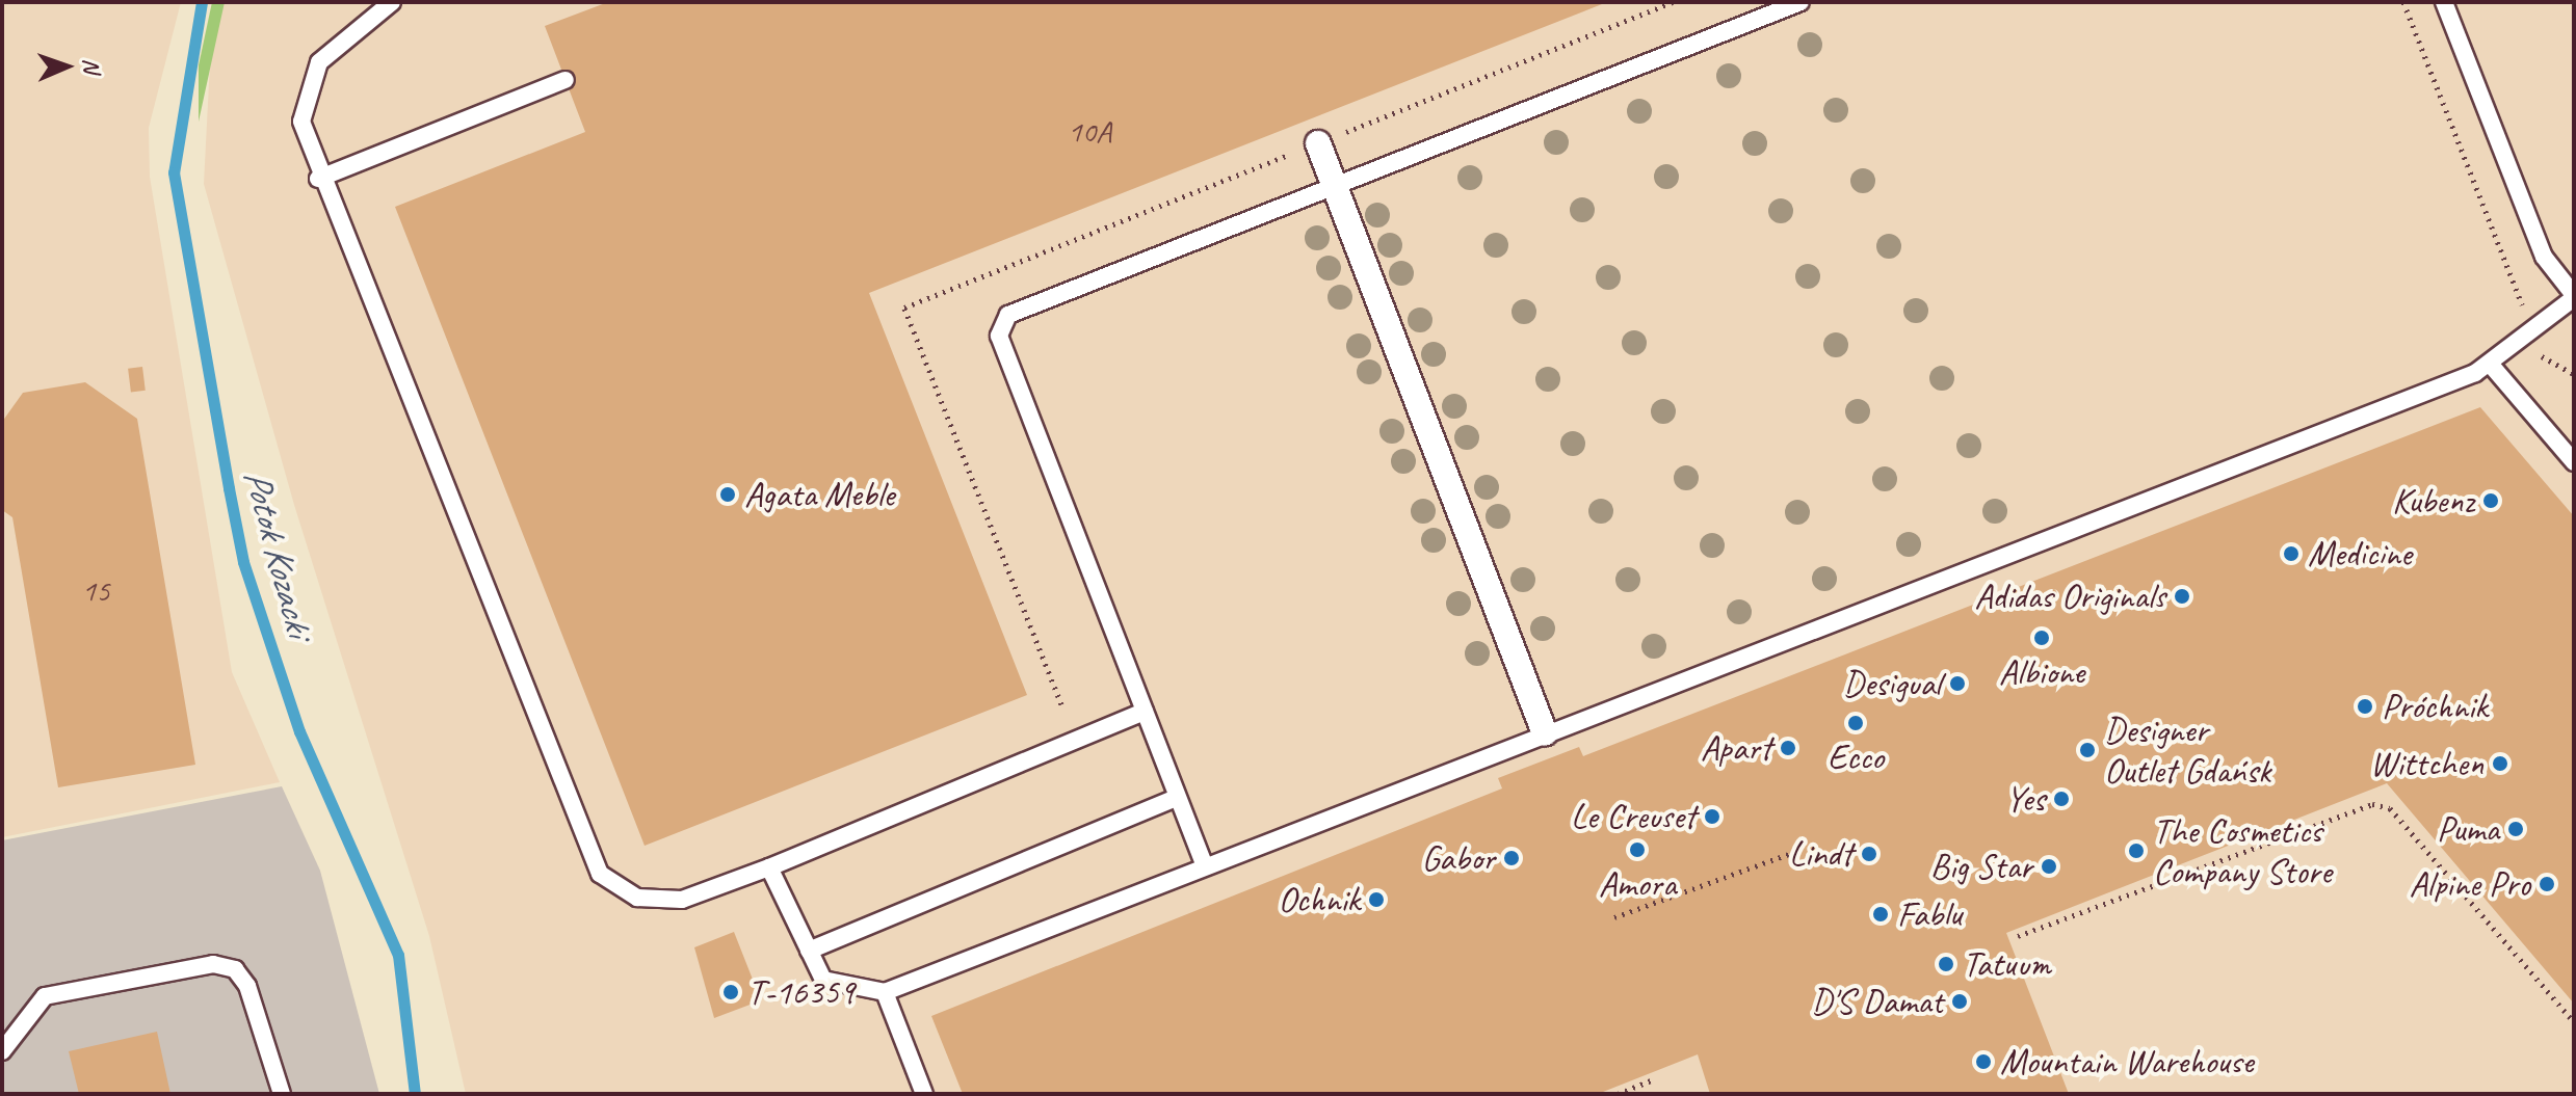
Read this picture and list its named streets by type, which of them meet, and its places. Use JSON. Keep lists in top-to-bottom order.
{
  "water": ["Potok Kozacki"],
  "places": [
    "Agata Meble",
    "Kubenz",
    "Medicine",
    "Adidas Originals",
    "Albione",
    "Desigual",
    "Próchnik",
    "Ecco",
    "Apart",
    "Designer Outlet Gdańsk",
    "Wittchen",
    "Yes",
    "Le Creuset",
    "Puma",
    "Amora",
    "The Cosmetics Company Store",
    "Lindt",
    "Gabor",
    "Big Star",
    "Alpine Pro",
    "Ochnik",
    "Fablu",
    "Tatuum",
    "T-16359",
    "D'S Damat",
    "Mountain Warehouse"
  ],
  "house_numbers": ["10A", "15"],
  "north": "right"
}
